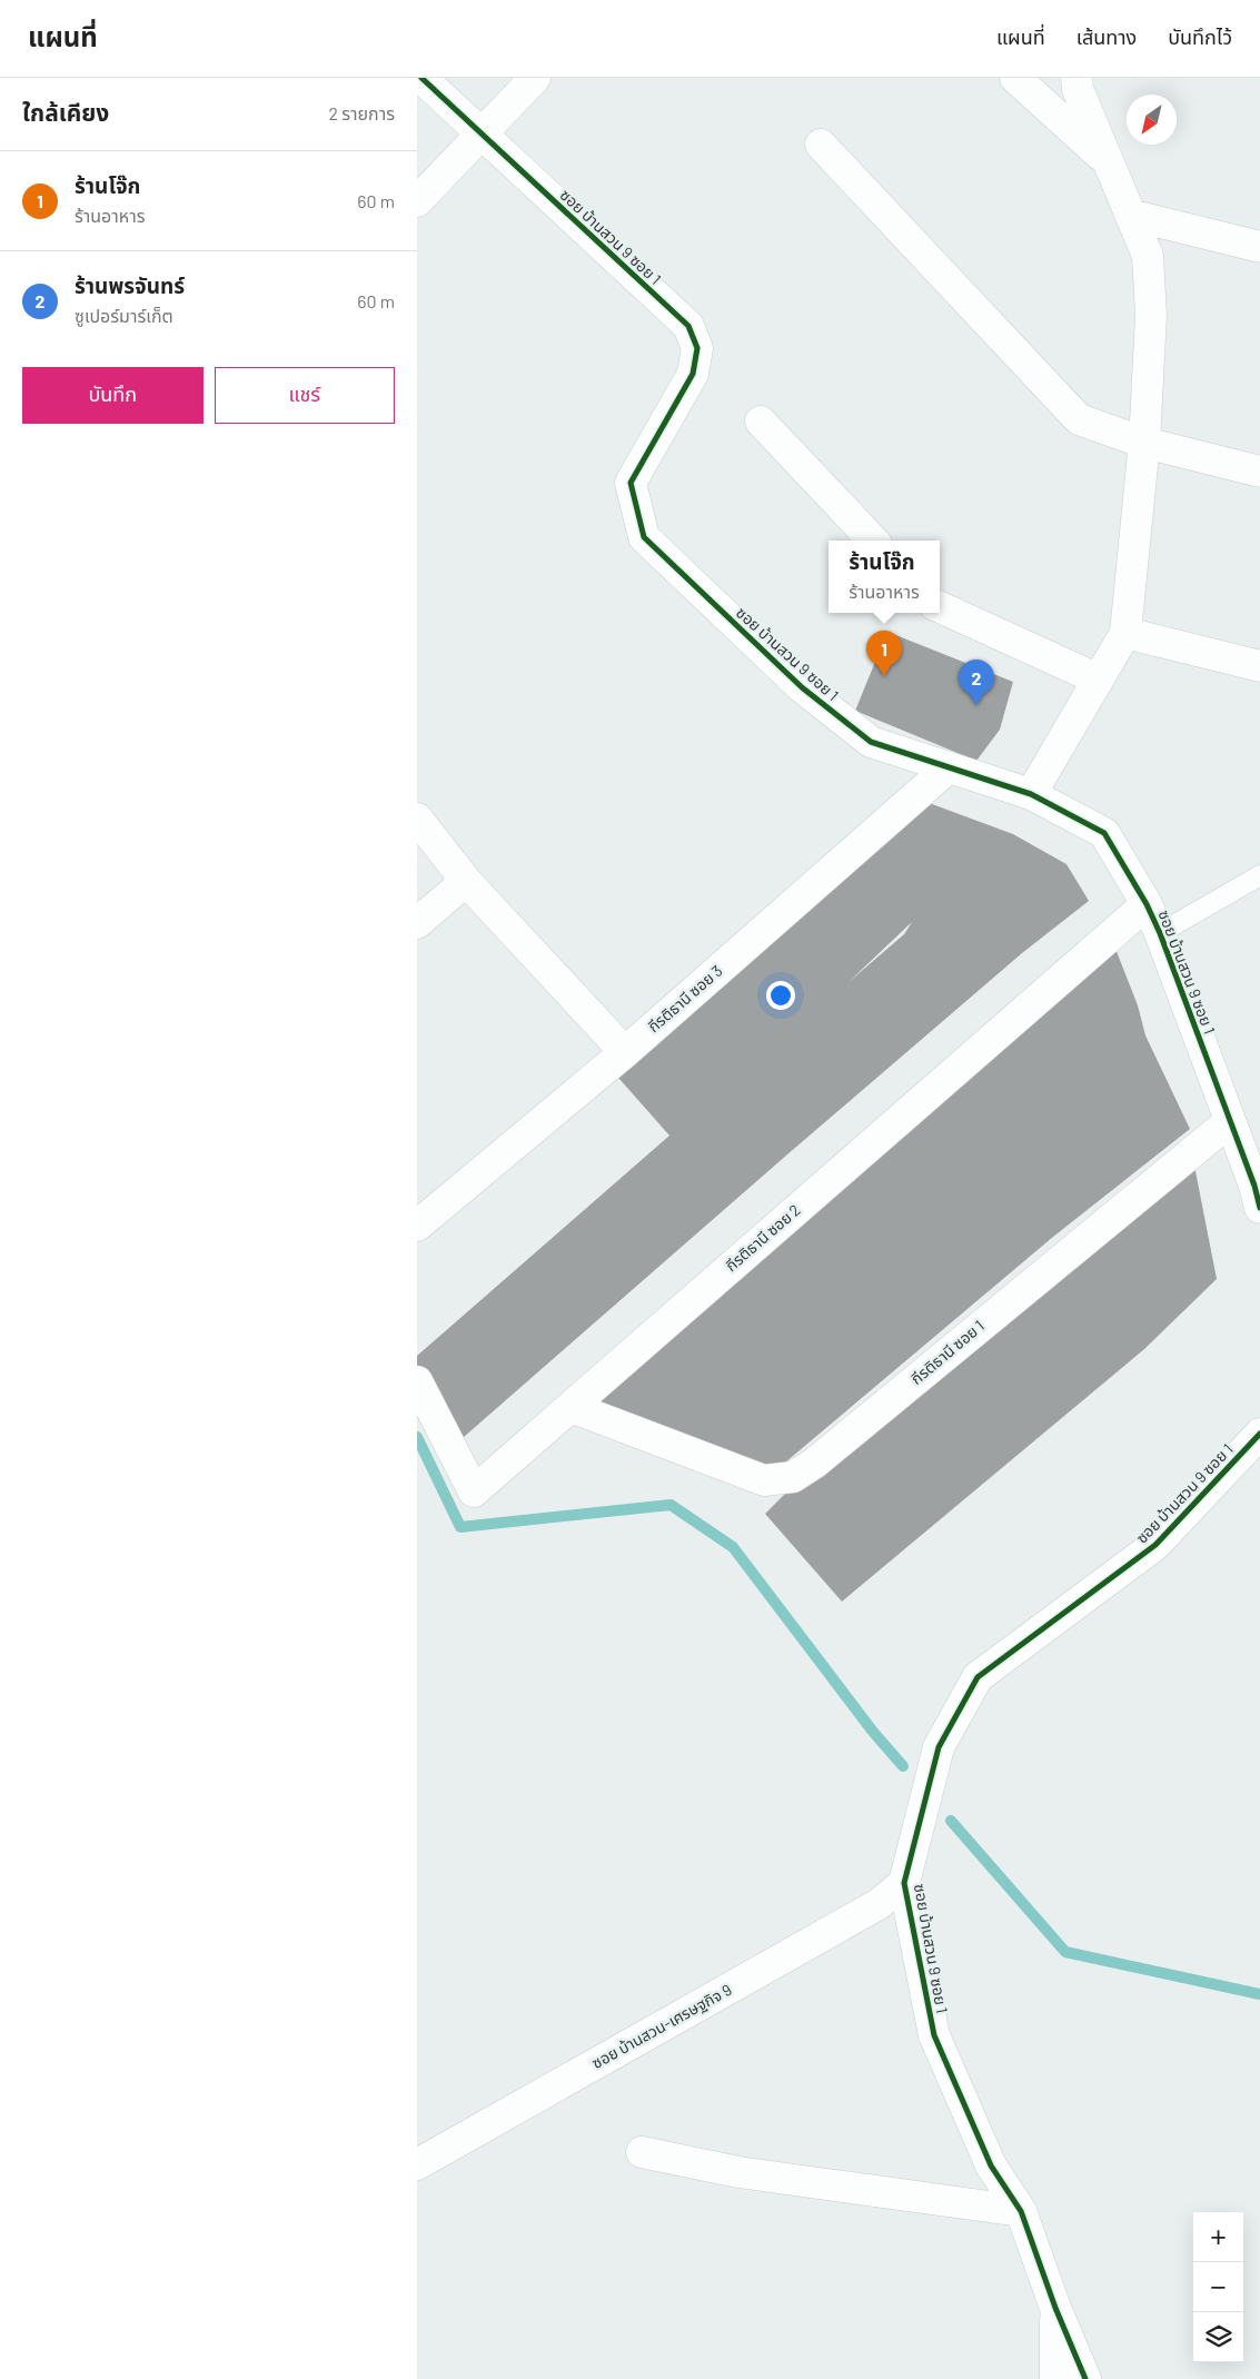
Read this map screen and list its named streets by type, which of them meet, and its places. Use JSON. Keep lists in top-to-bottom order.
{
  "streets": {
    "street": [
      "ซอย บ้านสวน 9 ซอย 1",
      "กีรติธานี ซอย 3",
      "กีรติธานี ซอย 2",
      "กีรติธานี ซอย 1",
      "ซอย บ้านสวน-เศรษฐกิจ 9"
    ]
  },
  "crossings": [
    ["ซอย บ้านสวน 9 ซอย 1", "กีรติธานี ซอย 3"],
    ["ซอย บ้านสวน 9 ซอย 1", "กีรติธานี ซอย 2"],
    ["ซอย บ้านสวน 9 ซอย 1", "กีรติธานี ซอย 1"],
    ["ซอย บ้านสวน 9 ซอย 1", "ซอย บ้านสวน-เศรษฐกิจ 9"],
    ["กีรติธานี ซอย 2", "กีรติธานี ซอย 1"]
  ],
  "north": "bottom left",
  "page": {
    "header": "แผนที่",
    "nav": ["แผนที่", "เส้นทาง", "บันทึกไว้"],
    "heading": ["ใกล้เคียง", "2 รายการ"],
    "list": [
      {
        "mark": "1",
        "name": "ร้านโจ๊ก",
        "note": "ร้านอาหาร",
        "value": "60 m"
      },
      {
        "mark": "2",
        "name": "ร้านพรจันทร์",
        "note": "ซูเปอร์มาร์เก็ต",
        "value": "60 m"
      }
    ],
    "buttons": ["บันทึก", "แชร์"],
    "popup": ["ร้านโจ๊ก", "ร้านอาหาร"],
    "pins": ["1", "2"],
    "map_buttons": ["+", "−"]
  }
}
